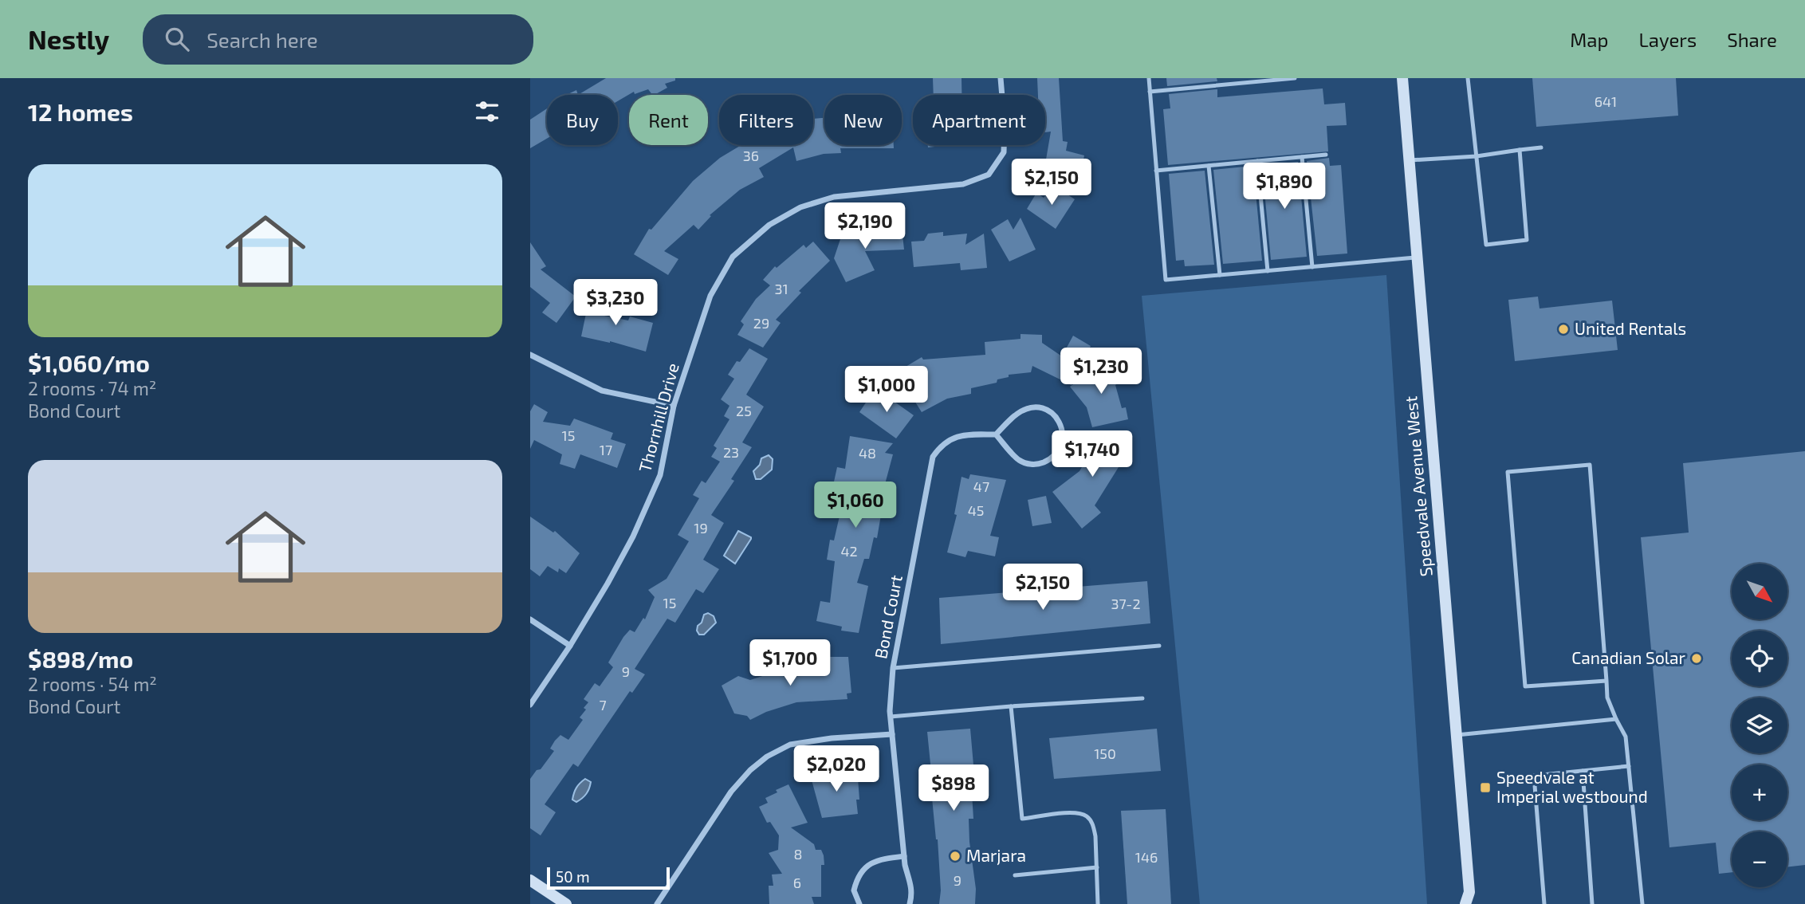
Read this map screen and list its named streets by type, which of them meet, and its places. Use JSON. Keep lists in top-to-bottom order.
{
  "streets": {
    "main road": ["Speedvale Avenue West"],
    "street": ["Thornhill Drive", "Bond Court"]
  },
  "places": {
    "other": ["United Rentals", "Canadian Solar", "Marjara"],
    "transit": ["Speedvale at Imperial westbound"]
  },
  "house_numbers": [
    "641",
    "36",
    "31",
    "29",
    "25",
    "15",
    "17",
    "23",
    "48",
    "47",
    "45",
    "19",
    "42",
    "15",
    "37-2",
    "9",
    "7",
    "150",
    "8",
    "146",
    "9",
    "6"
  ],
  "scale_bar": "50 m",
  "north": "bottom right",
  "page": {
    "header": "Nestly",
    "search": "Search here",
    "nav": ["Map", "Layers", "Share"],
    "heading": "12 homes",
    "chip": [
      "Buy",
      "Rent",
      "Filters",
      "New",
      "Apartment"
    ],
    "list": [
      {
        "name": "$1,060/mo",
        "note": "2 rooms · 74 m² · Bond Court"
      },
      {
        "name": "$898/mo",
        "note": "2 rooms · 54 m² · Bond Court"
      }
    ],
    "price": [
      "$2,150",
      "$1,890",
      "$2,190",
      "$3,230",
      "$1,230",
      "$1,000",
      "$1,740",
      "$1,060",
      "$2,150",
      "$1,700",
      "$2,020",
      "$898"
    ],
    "map_buttons": ["+", "−"],
    "scale": "50 m"
  }
}
